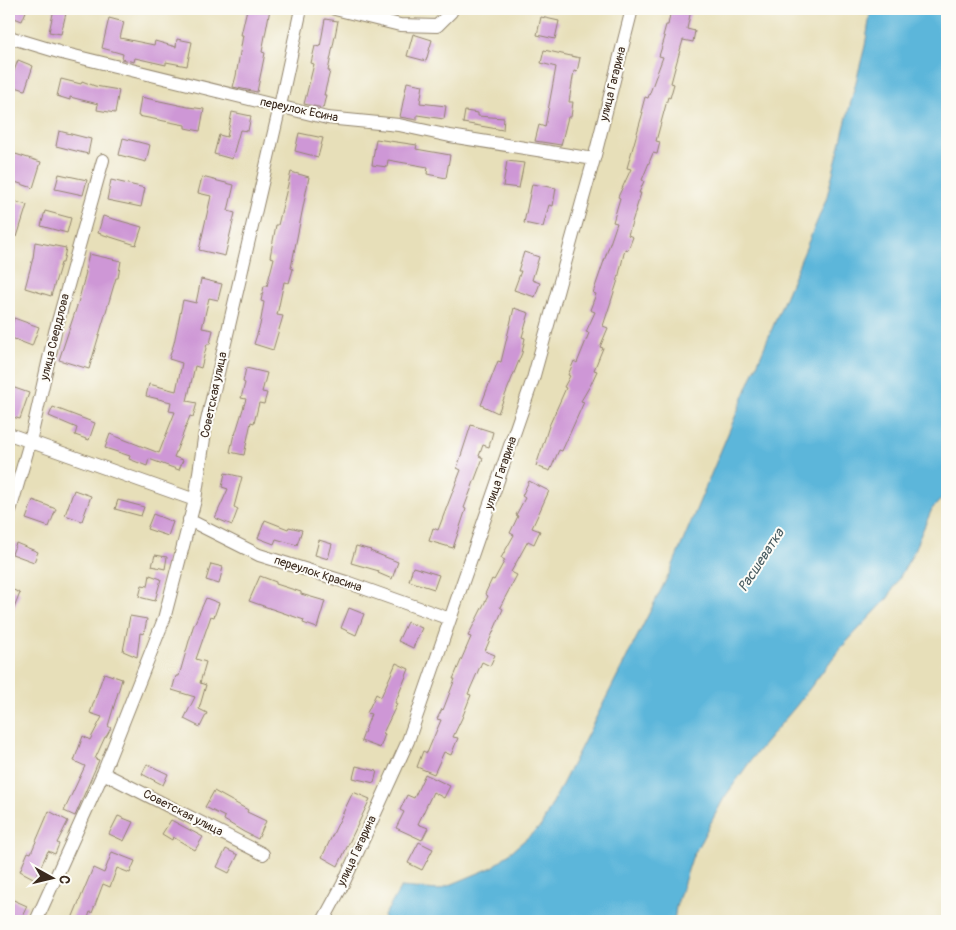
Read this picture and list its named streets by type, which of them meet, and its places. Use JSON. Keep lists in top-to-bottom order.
{
  "streets": {
    "street": [
      "улица Гагарина",
      "переулок Есина",
      "улица Свердлова",
      "Советская улица",
      "переулок Красина"
    ]
  },
  "crossings": [
    ["улица Гагарина", "переулок Есина"],
    ["улица Гагарина", "переулок Красина"],
    ["переулок Есина", "Советская улица"],
    ["Советская улица", "переулок Красина"]
  ],
  "water": ["Расшеватка"],
  "north": "right"
}
